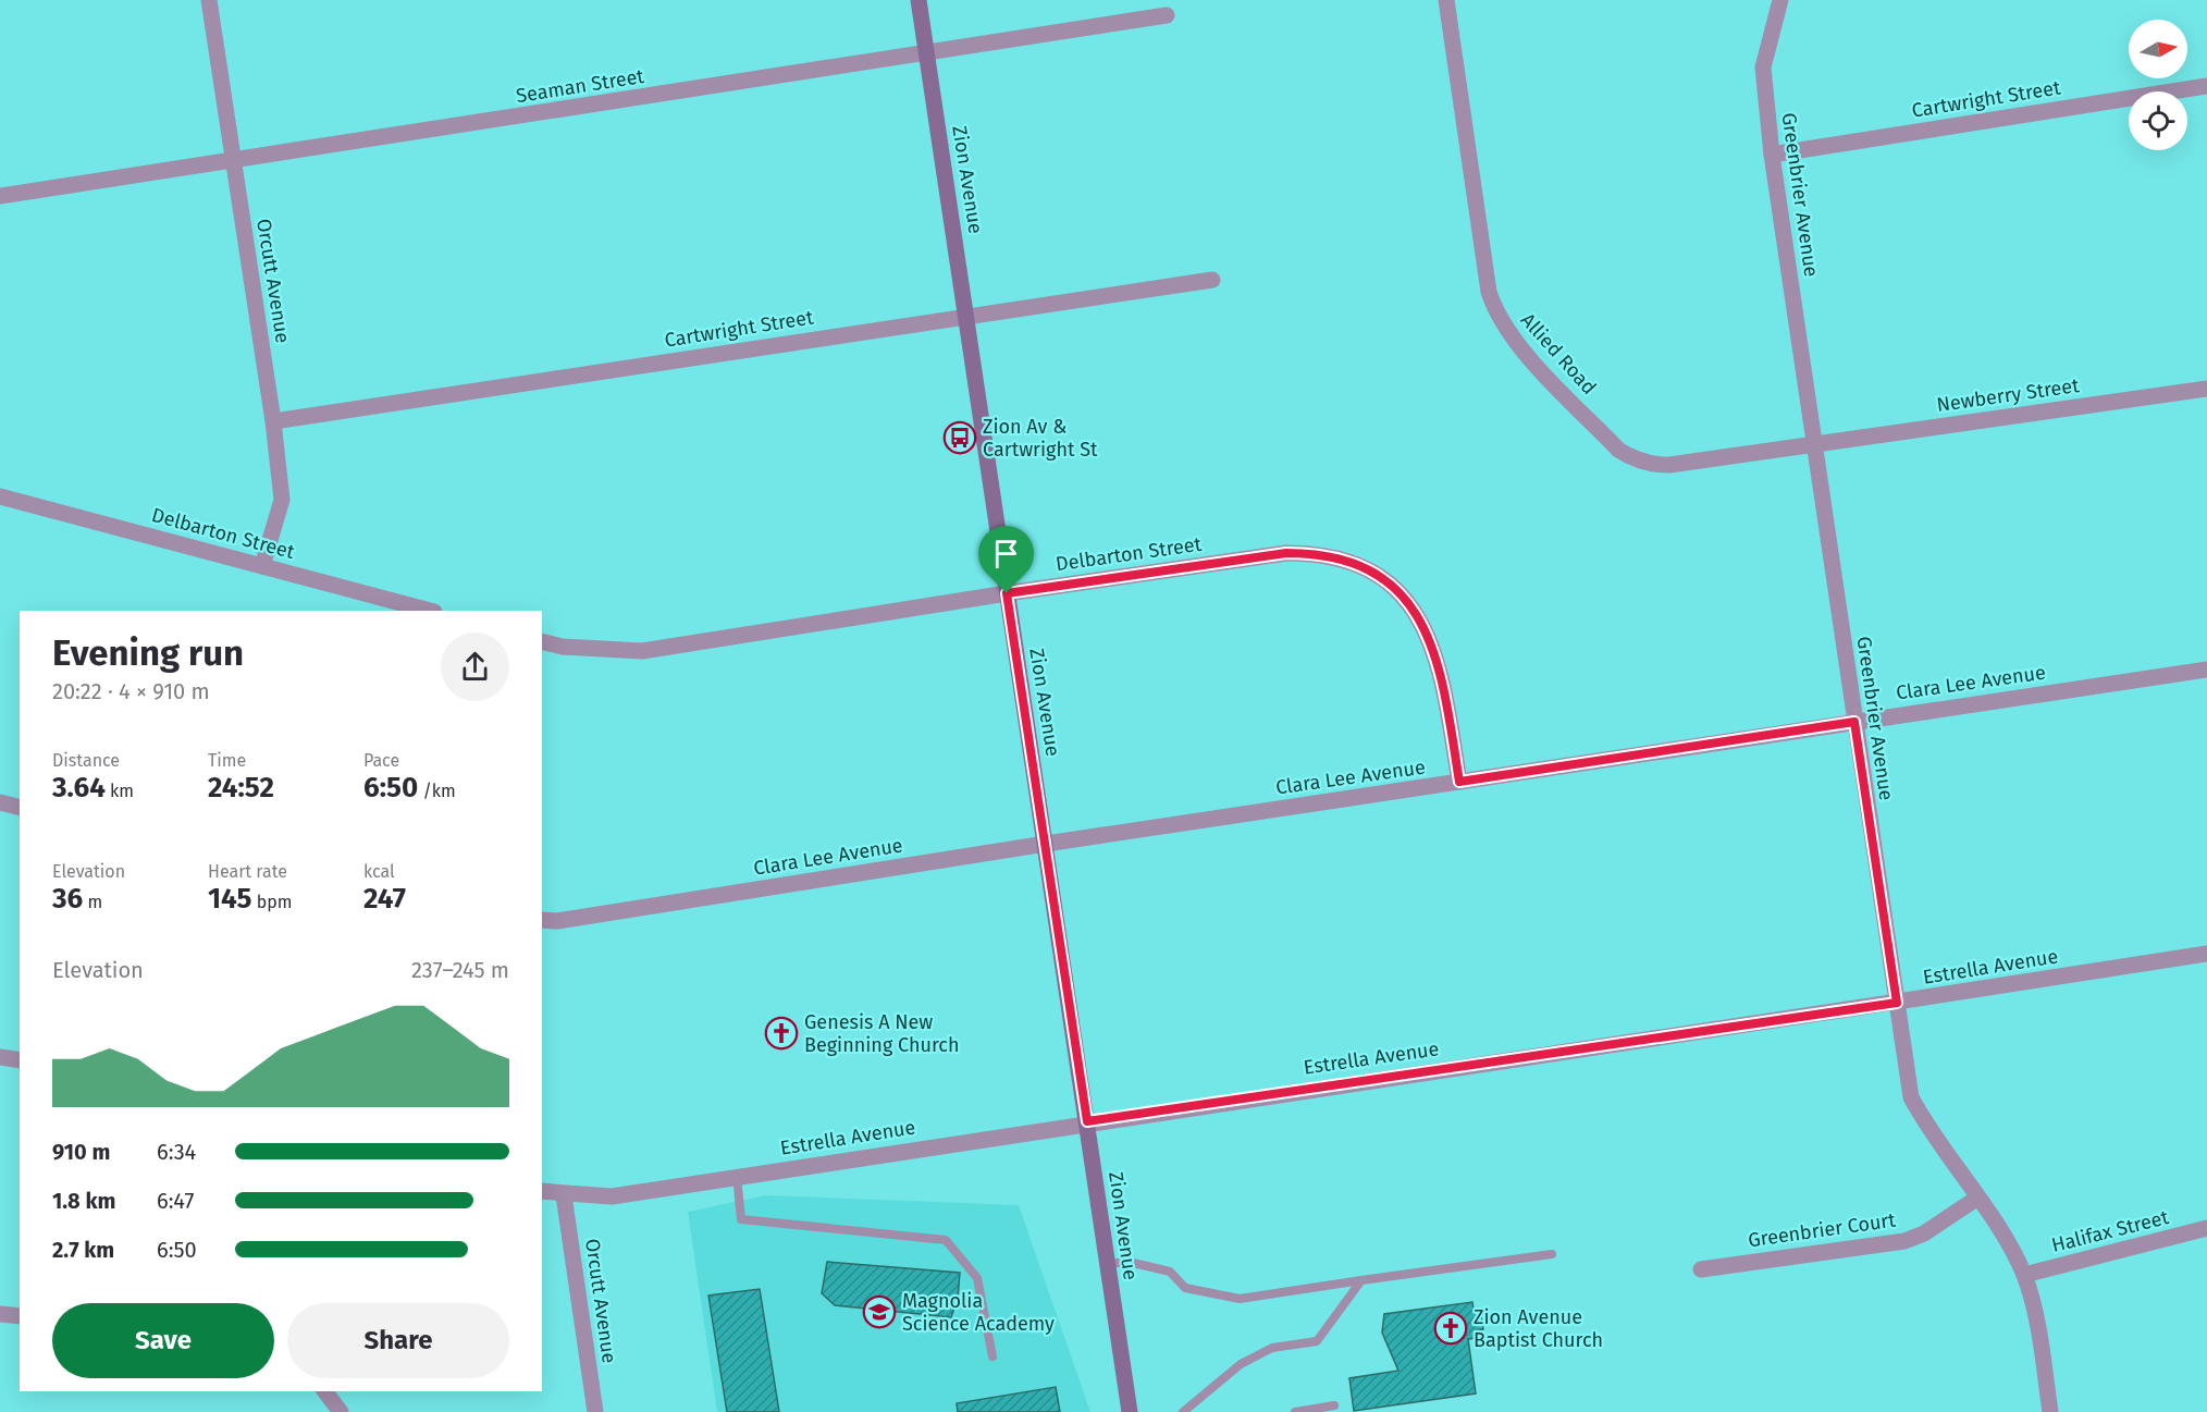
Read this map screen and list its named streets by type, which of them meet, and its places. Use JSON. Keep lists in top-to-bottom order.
{
  "streets": {
    "main road": ["Zion Avenue"],
    "street": [
      "Seaman Street",
      "Cartwright Street",
      "Greenbrier Avenue",
      "Orcutt Avenue",
      "Allied Road",
      "Newberry Street",
      "Delbarton Street",
      "Clara Lee Avenue",
      "Estrella Avenue",
      "Greenbrier Court",
      "Halifax Street"
    ]
  },
  "crossings": [
    ["Seaman Street", "Zion Avenue"],
    ["Seaman Street", "Orcutt Avenue"],
    ["Cartwright Street", "Zion Avenue"],
    ["Cartwright Street", "Greenbrier Avenue"],
    ["Cartwright Street", "Orcutt Avenue"],
    ["Zion Avenue", "Delbarton Street"],
    ["Zion Avenue", "Clara Lee Avenue"],
    ["Zion Avenue", "Estrella Avenue"],
    ["Greenbrier Avenue", "Allied Road"],
    ["Greenbrier Avenue", "Newberry Street"],
    ["Greenbrier Avenue", "Clara Lee Avenue"],
    ["Greenbrier Avenue", "Estrella Avenue"],
    ["Greenbrier Avenue", "Greenbrier Court"],
    ["Greenbrier Avenue", "Halifax Street"],
    ["Orcutt Avenue", "Delbarton Street"],
    ["Orcutt Avenue", "Estrella Avenue"],
    ["Allied Road", "Newberry Street"],
    ["Delbarton Street", "Clara Lee Avenue"]
  ],
  "places": {
    "bus stop": ["Zion Av & Cartwright St"],
    "church": ["Genesis A New Beginning Church", "Zion Avenue Baptist Church"],
    "school or university": ["Magnolia Science Academy"]
  },
  "north": "right",
  "page": {
    "heading": ["Evening run", "20:22 · 4 × 910 m"],
    "stats": [
      ["Distance", "3.64 km"],
      ["Time", "24:52"],
      ["Pace", "6:50 /km"],
      ["Elevation", "36 m"],
      ["Heart rate", "145 bpm"],
      ["kcal", "247"]
    ],
    "chart": ["Elevation", "237–245 m"],
    "list": [
      {
        "name": "910 m",
        "note": "6:34"
      },
      {
        "name": "1.8 km",
        "note": "6:47"
      },
      {
        "name": "2.7 km",
        "note": "6:50"
      }
    ],
    "buttons": ["Save", "Share"]
  }
}
